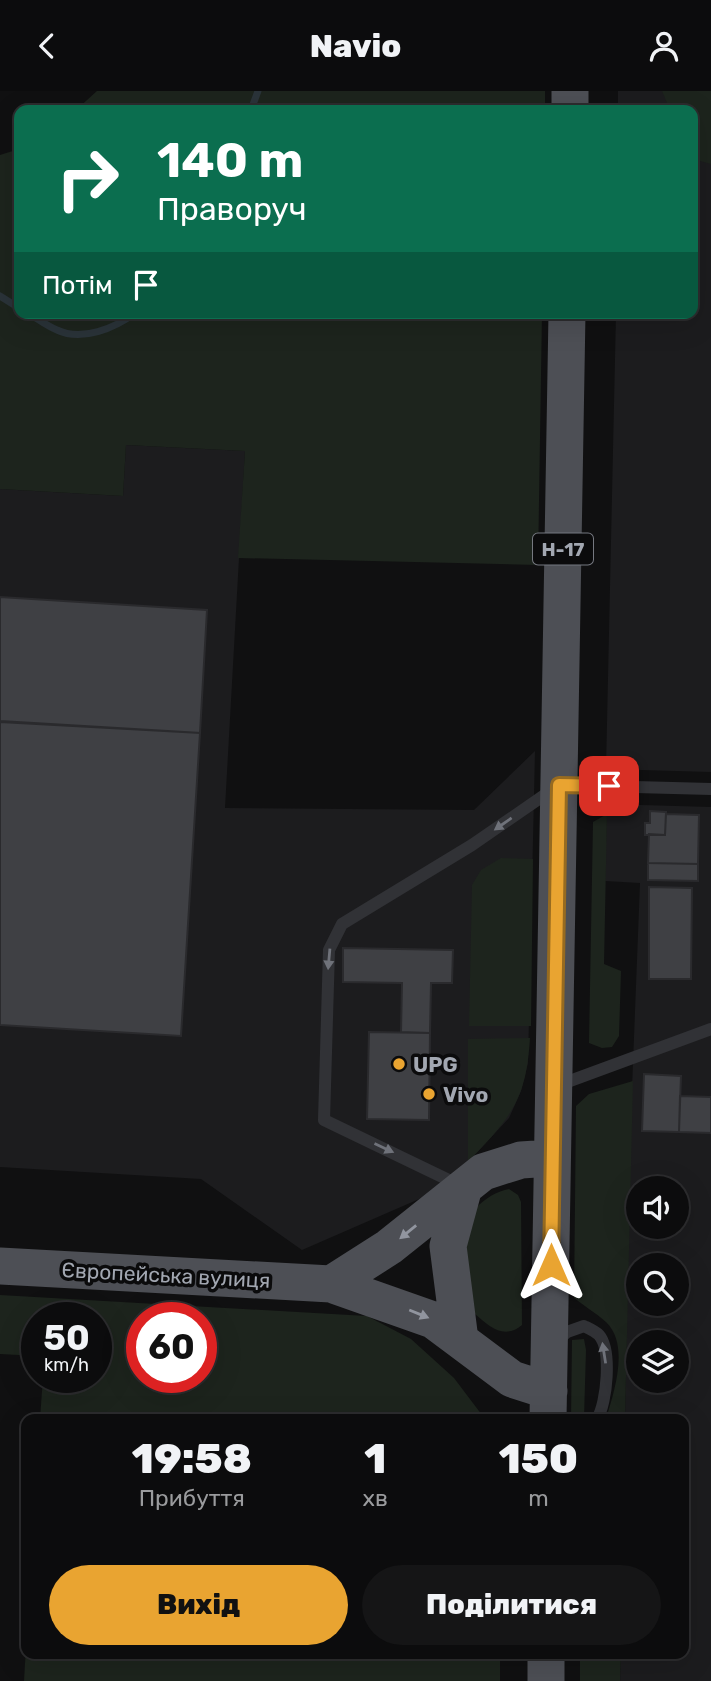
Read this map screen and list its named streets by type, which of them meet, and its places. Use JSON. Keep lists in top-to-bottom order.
{
  "streets": {
    "main road": ["Н-17", "Європейська вулиця"]
  },
  "places": ["UPG", "Vivo"],
  "page": {
    "header": "Navio",
    "turn": ["140 m", "Праворуч"],
    "then": "Потім",
    "speed": "50 km/h",
    "limit": "60",
    "eta": [
      "19:58",
      "Прибуття",
      "1",
      "хв",
      "150",
      "m"
    ],
    "buttons": ["Вихід", "Поділитися"]
  }
}
